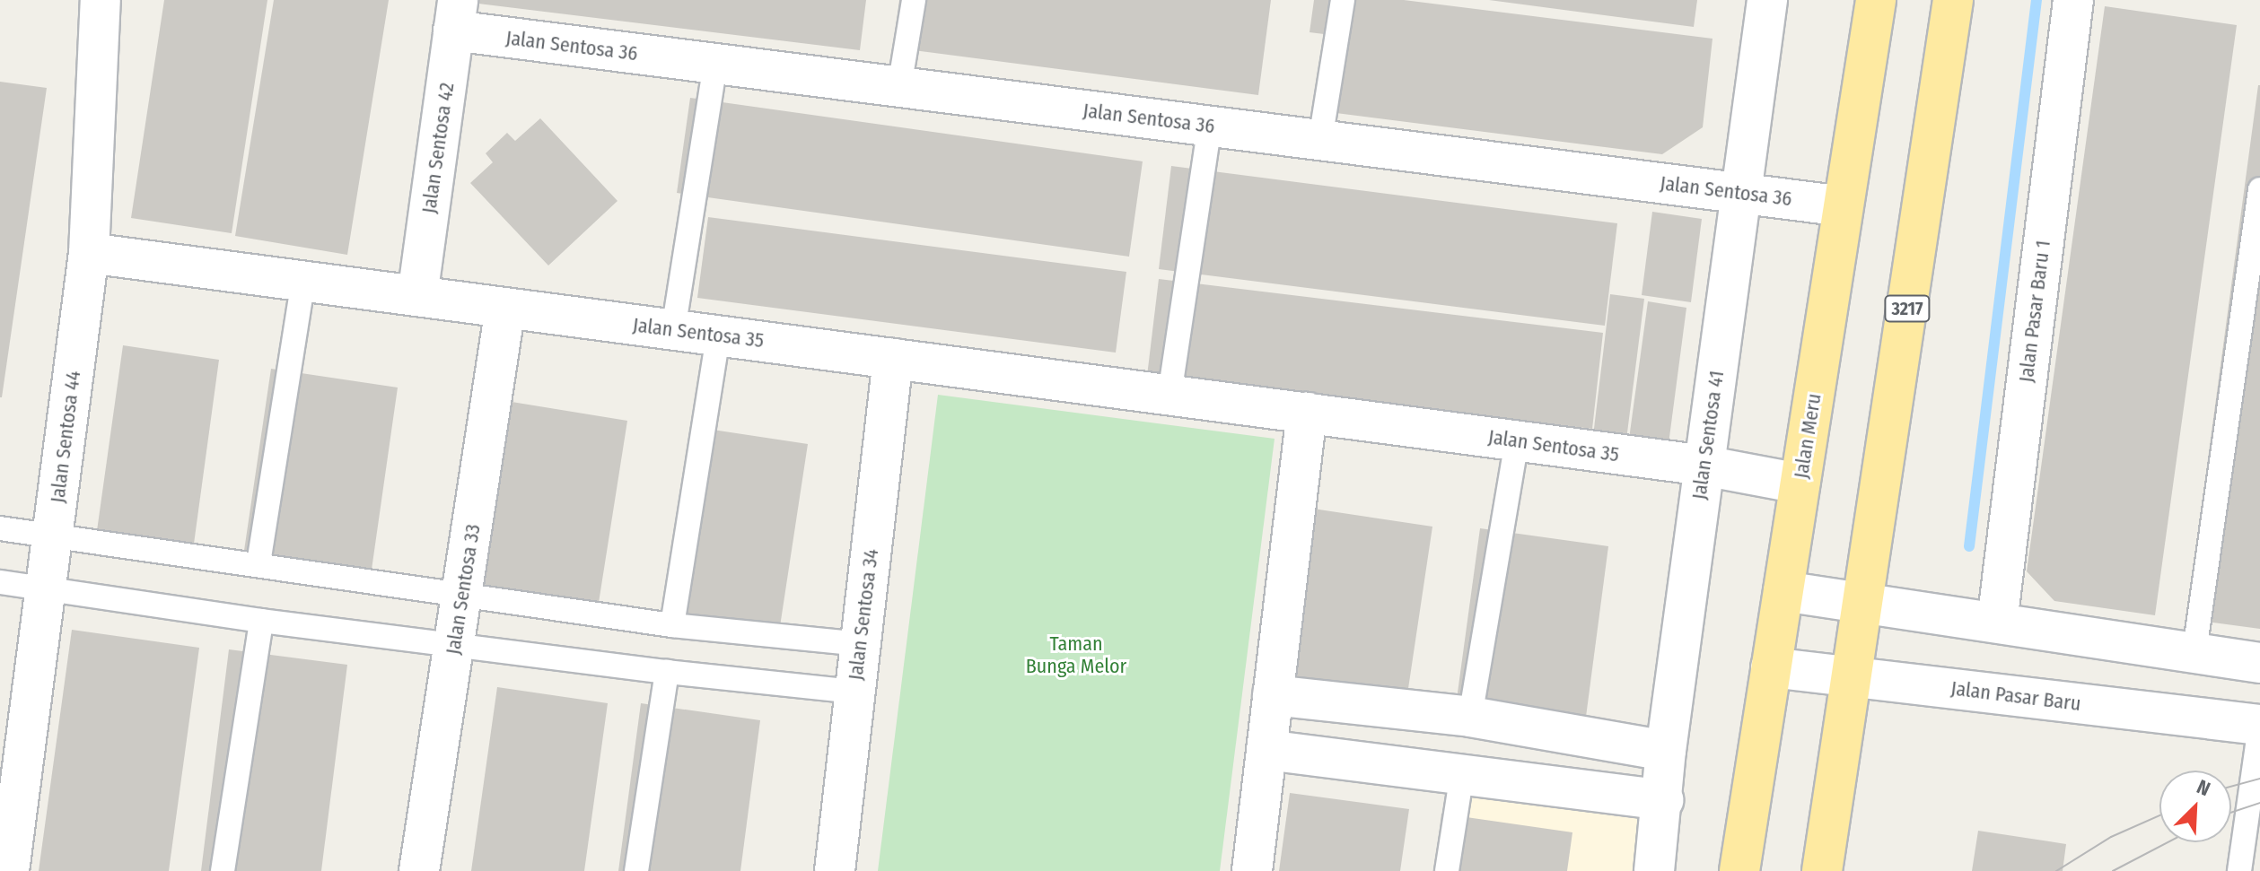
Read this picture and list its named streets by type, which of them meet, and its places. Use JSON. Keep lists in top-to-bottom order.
{
  "streets": {
    "highway": ["3217", "Jalan Meru"],
    "street": [
      "Jalan Sentosa 36",
      "Jalan Sentosa 42",
      "Jalan Pasar Baru 1",
      "Jalan Sentosa 35",
      "Jalan Sentosa 41",
      "Jalan Sentosa 44",
      "Jalan Sentosa 33",
      "Jalan Sentosa 34",
      "Jalan Pasar Baru"
    ]
  },
  "crossings": [
    ["Jalan Sentosa 36", "Jalan Sentosa 42"],
    ["Jalan Sentosa 36", "Jalan Sentosa 41"],
    ["Jalan Sentosa 36", "Jalan Meru"],
    ["Jalan Sentosa 42", "Jalan Sentosa 35"],
    ["3217", "Jalan Pasar Baru"],
    ["Jalan Sentosa 35", "Jalan Sentosa 41"],
    ["Jalan Sentosa 35", "Jalan Meru"],
    ["Jalan Sentosa 35", "Jalan Sentosa 44"],
    ["Jalan Sentosa 35", "Jalan Sentosa 33"],
    ["Jalan Sentosa 35", "Jalan Sentosa 34"],
    ["Jalan Meru", "Jalan Pasar Baru"]
  ],
  "parks": ["Taman Bunga Melor"],
  "north": "top right"
}
